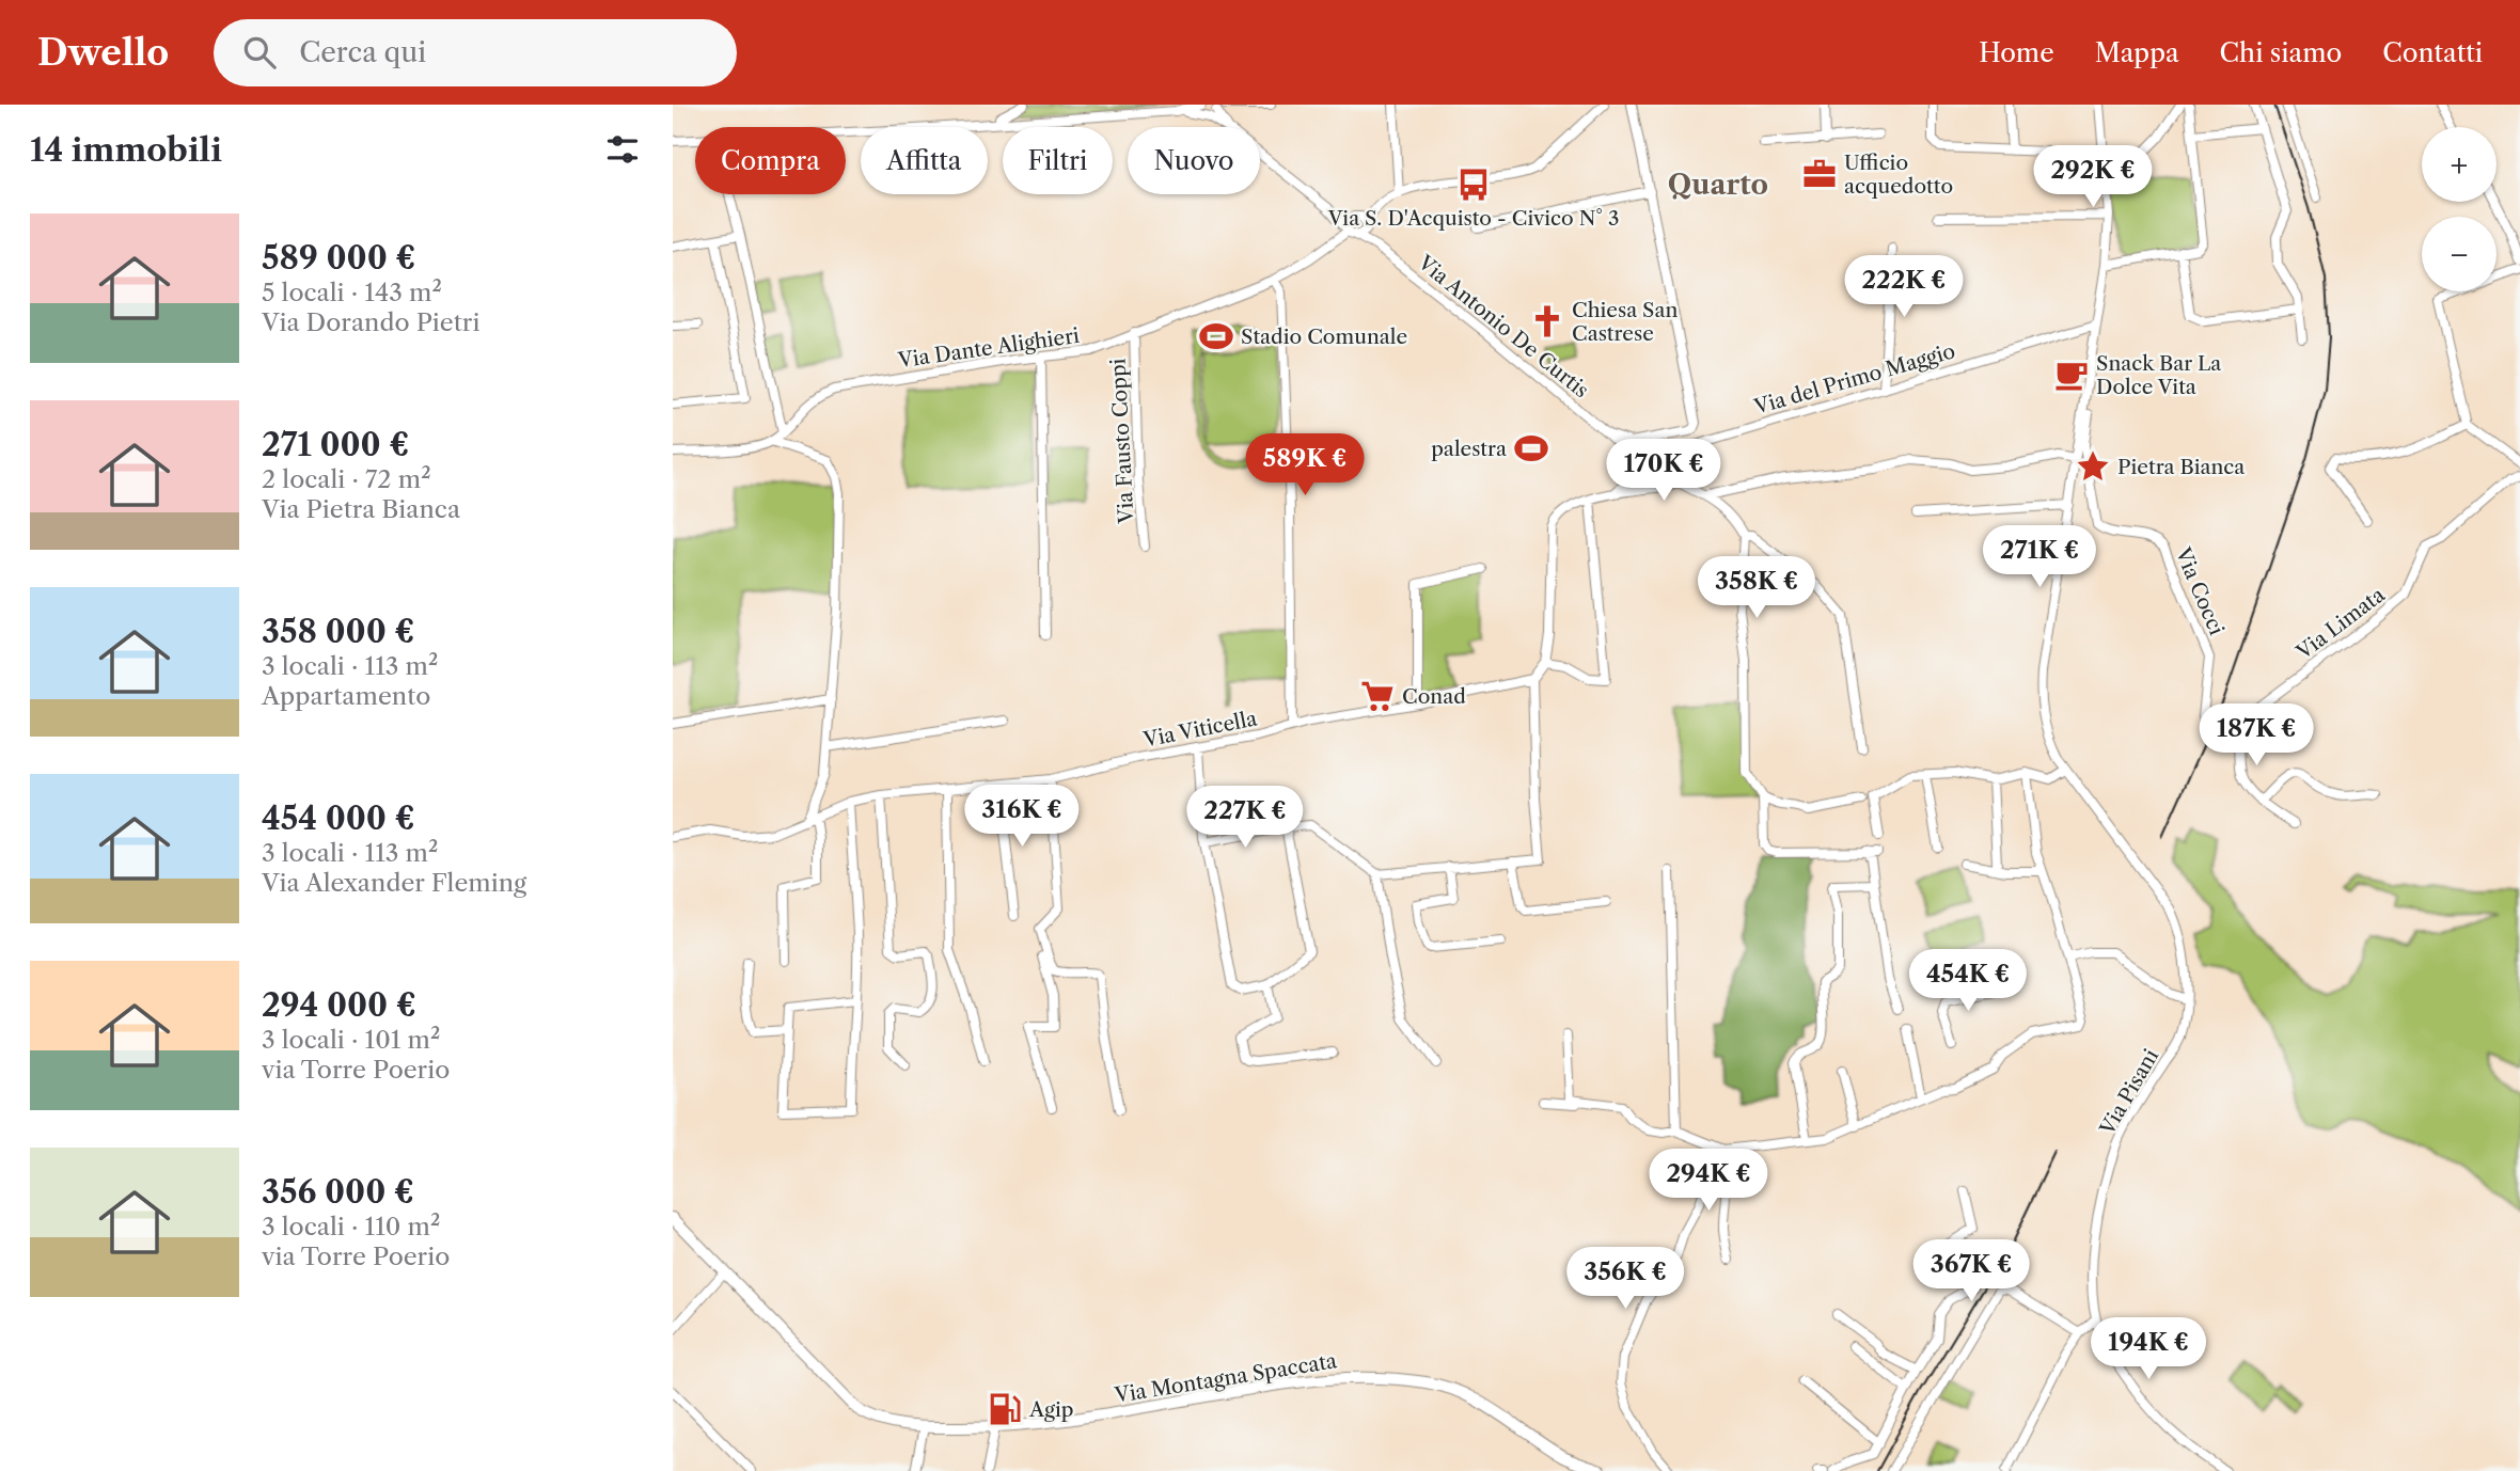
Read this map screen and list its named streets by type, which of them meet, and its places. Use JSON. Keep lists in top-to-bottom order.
{
  "streets": {
    "main road": ["Via Montagna Spaccata"],
    "street": [
      "Via Antonio De Curtis",
      "Via Dante Alighieri",
      "Via del Primo Maggio",
      "Via Fausto Coppi",
      "Via Cocci",
      "Via Limata",
      "Via Viticella",
      "Via Pisani"
    ]
  },
  "crossings": [
    ["Via Antonio De Curtis", "Via Dante Alighieri"],
    ["Via Antonio De Curtis", "Via del Primo Maggio"],
    ["Via Dante Alighieri", "Via Fausto Coppi"],
    ["Via Cocci", "Via Limata"],
    ["Via Cocci", "Via Pisani"]
  ],
  "districts": ["Quarto"],
  "places": {
    "office": ["Ufficio acquedotto"],
    "bus stop": ["Via S. D'Acquisto - Civico N° 3"],
    "church": ["Chiesa San Castrese"],
    "sports": ["Stadio Comunale", "palestra"],
    "cafe": ["Snack Bar La Dolce Vita"],
    "place": ["Pietra Bianca"],
    "supermarket": ["Conad"],
    "fuel station": ["Agip"]
  },
  "page": {
    "header": "Dwello",
    "search": "Cerca qui",
    "nav": [
      "Home",
      "Mappa",
      "Chi siamo",
      "Contatti"
    ],
    "heading": "14 immobili",
    "map_buttons": ["+", "−"],
    "chip": [
      "Compra",
      "Affitta",
      "Filtri",
      "Nuovo"
    ],
    "price": [
      "292K €",
      "222K €",
      "589K €",
      "170K €",
      "271K €",
      "358K €",
      "187K €",
      "316K €",
      "227K €",
      "454K €",
      "294K €",
      "367K €",
      "356K €",
      "194K €"
    ],
    "list": [
      {
        "name": "589 000 €",
        "note": "5 locali · 143 m² · Via Dorando Pietri"
      },
      {
        "name": "271 000 €",
        "note": "2 locali · 72 m² · Via Pietra Bianca"
      },
      {
        "name": "358 000 €",
        "note": "3 locali · 113 m² · Appartamento"
      },
      {
        "name": "454 000 €",
        "note": "3 locali · 113 m² · Via Alexander Fleming"
      },
      {
        "name": "294 000 €",
        "note": "3 locali · 101 m² · via Torre Poerio"
      },
      {
        "name": "356 000 €",
        "note": "3 locali · 110 m² · via Torre Poerio"
      }
    ]
  }
}
